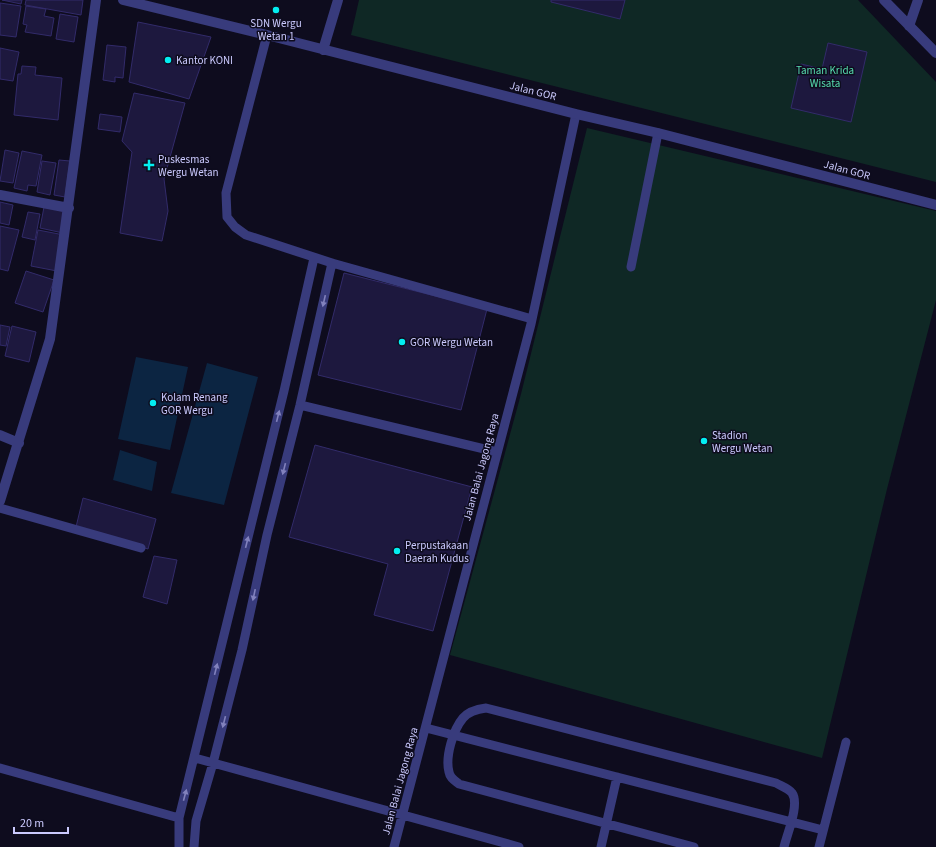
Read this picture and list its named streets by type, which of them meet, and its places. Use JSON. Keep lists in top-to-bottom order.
{
  "streets": {
    "street": ["Jalan GOR"],
    "lane": ["Jalan Balai Jagong Raya"]
  },
  "crossings": [
    ["Jalan GOR", "Jalan Balai Jagong Raya"]
  ],
  "parks": ["Taman Krida Wisata"],
  "places": {
    "other": [
      "SDN Wergu Wetan 1",
      "Kantor KONI",
      "GOR Wergu Wetan",
      "Kolam Renang GOR Wergu",
      "Stadion Wergu Wetan",
      "Perpustakaan Daerah Kudus"
    ],
    "health": ["Puskesmas Wergu Wetan"]
  },
  "scale_bar": "20 m"
}
